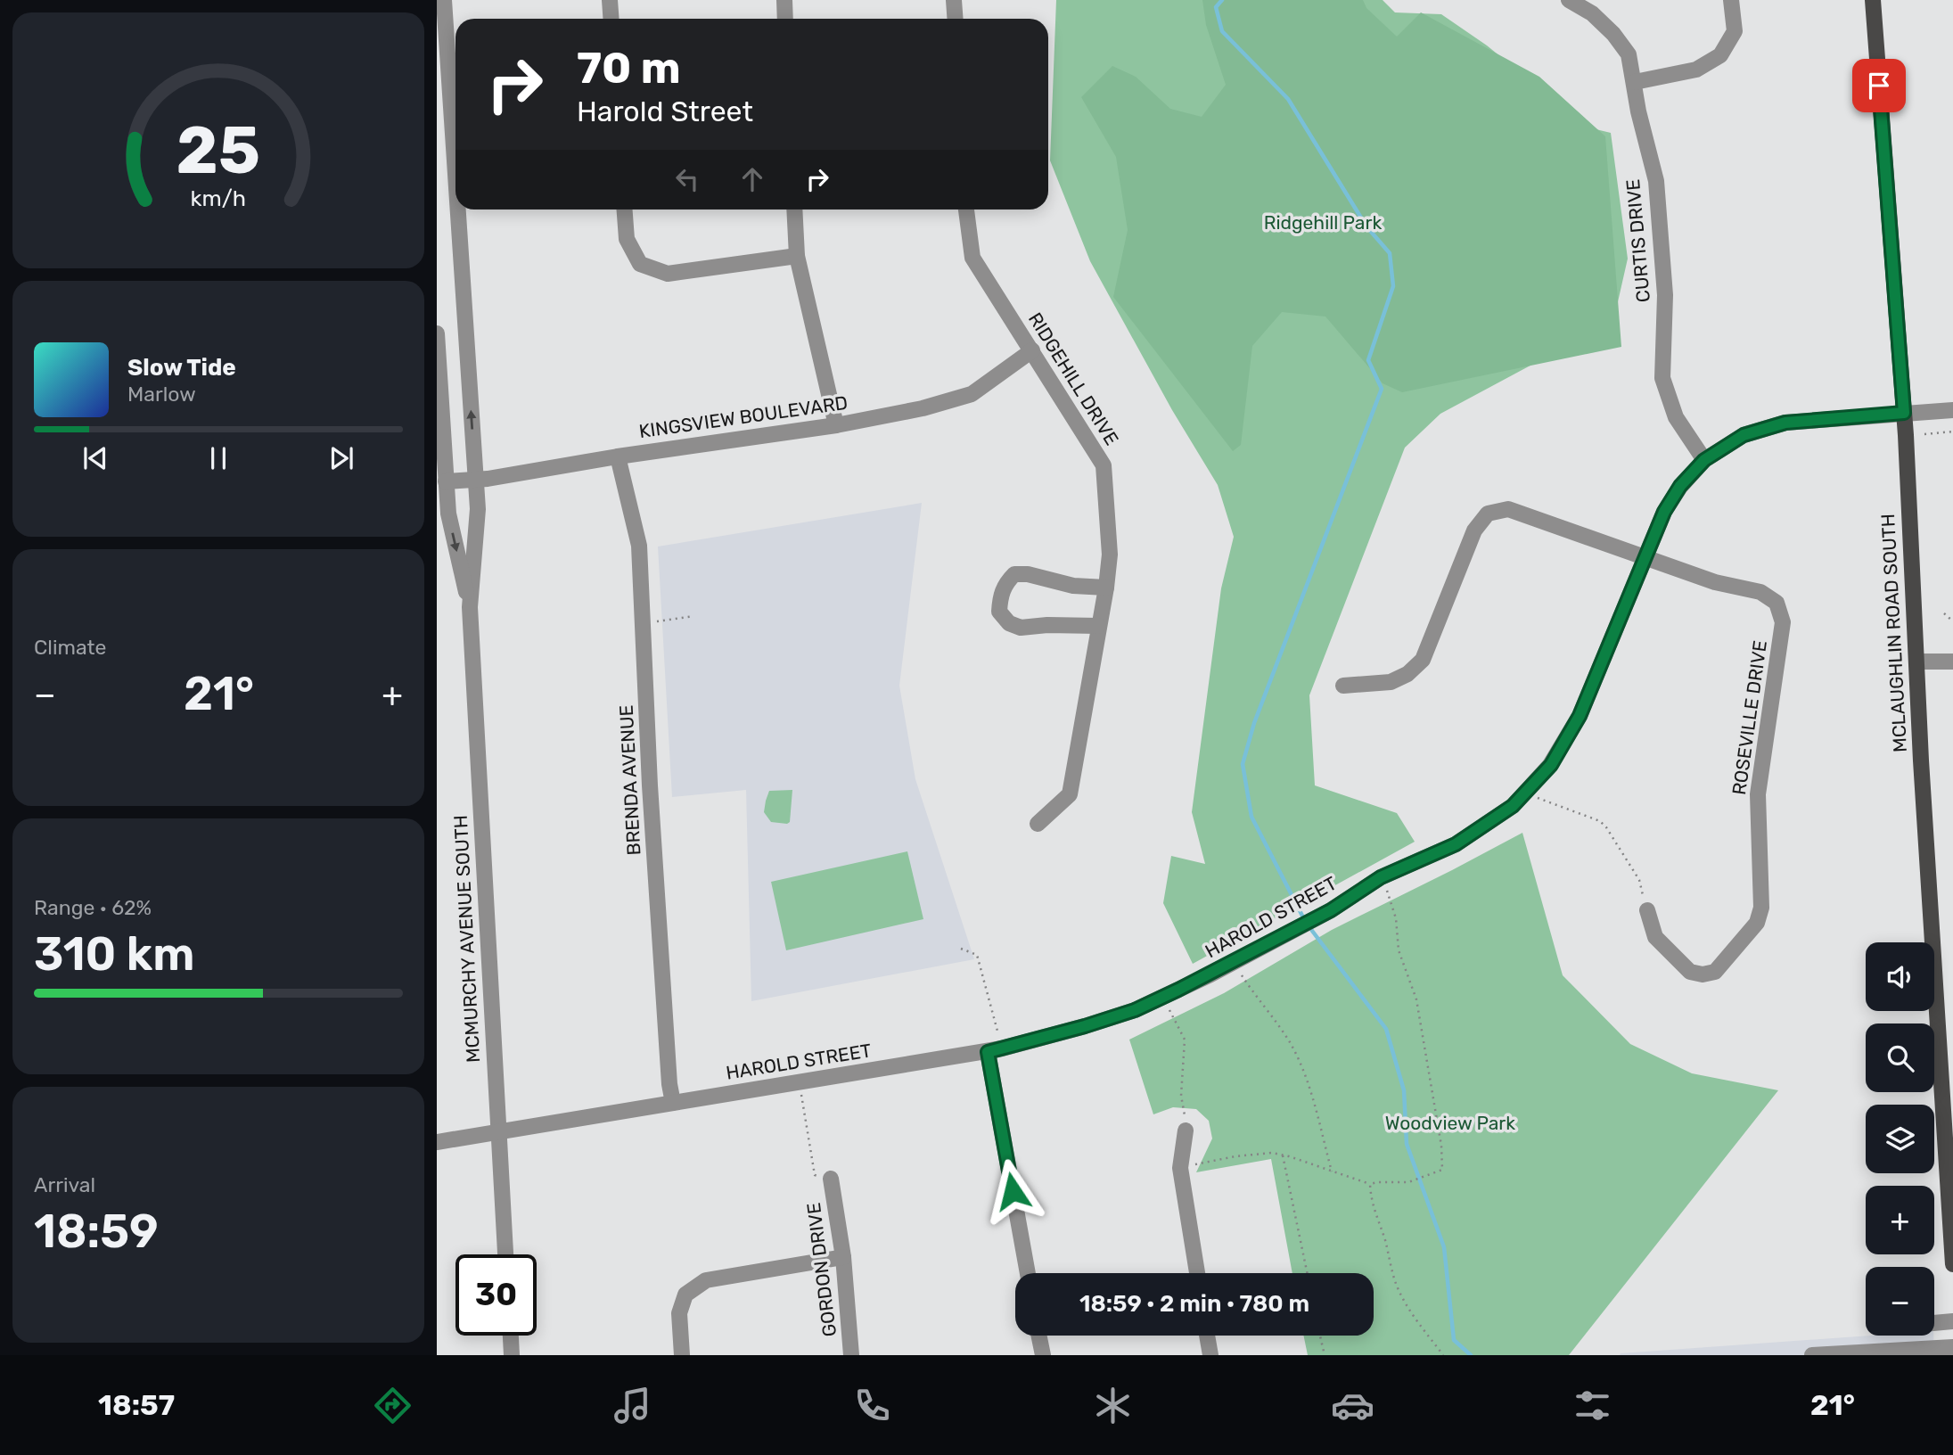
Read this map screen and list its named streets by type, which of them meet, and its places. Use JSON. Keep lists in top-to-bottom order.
{
  "streets": {
    "main road": ["MCLAUGHLIN ROAD SOUTH"],
    "street": [
      "CURTIS DRIVE",
      "RIDGEHILL DRIVE",
      "KINGSVIEW BOULEVARD",
      "ROSEVILLE DRIVE",
      "BRENDA AVENUE",
      "HAROLD STREET",
      "MCMURCHY AVENUE SOUTH",
      "GORDON DRIVE"
    ]
  },
  "crossings": [
    ["CURTIS DRIVE", "HAROLD STREET"],
    ["RIDGEHILL DRIVE", "KINGSVIEW BOULEVARD"],
    ["KINGSVIEW BOULEVARD", "BRENDA AVENUE"],
    ["KINGSVIEW BOULEVARD", "MCMURCHY AVENUE SOUTH"],
    ["MCLAUGHLIN ROAD SOUTH", "HAROLD STREET"],
    ["ROSEVILLE DRIVE", "HAROLD STREET"],
    ["BRENDA AVENUE", "HAROLD STREET"],
    ["HAROLD STREET", "MCMURCHY AVENUE SOUTH"]
  ],
  "parks": ["Ridgehill Park", "Woodview Park"],
  "page": {
    "turn": ["70 m", "Harold Street"],
    "song": ["Slow Tide", "Marlow"],
    "tile": [
      "Climate",
      ["Range · 62%", "310 km"],
      ["Arrival", "18:59"]
    ],
    "heat": ["−", "21°", "+"],
    "map_buttons": ["+", "−"],
    "limit": "30",
    "trip": "18:59 · 2 min · 780 m",
    "tabs": ["18:57", "21°"],
    "gauge": ["25", "km/h"]
  }
}
